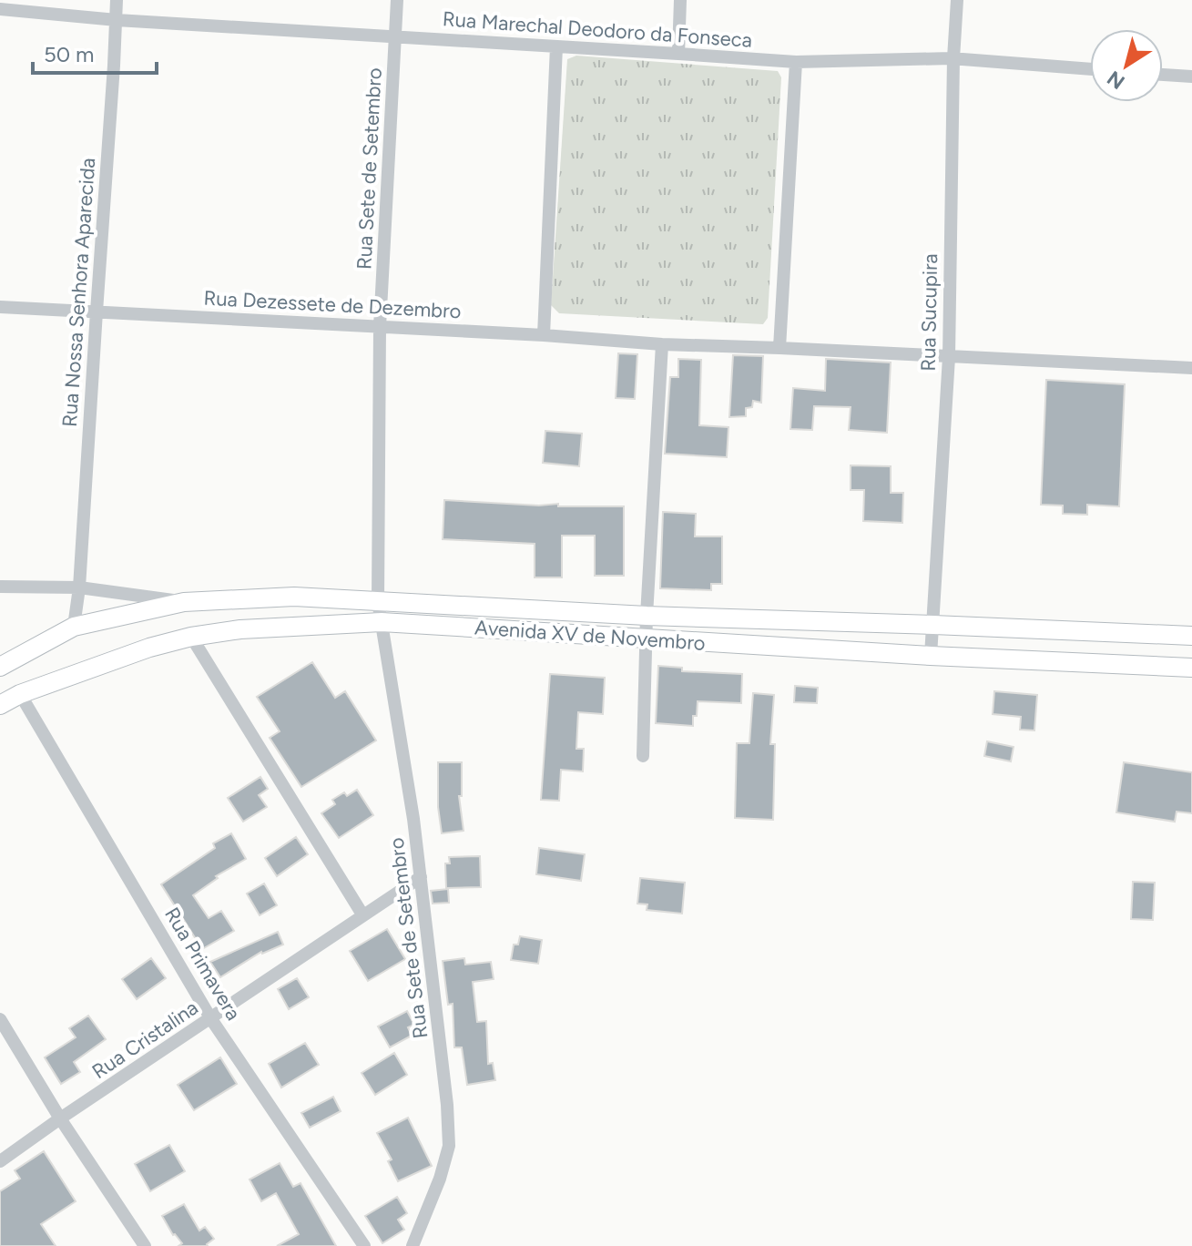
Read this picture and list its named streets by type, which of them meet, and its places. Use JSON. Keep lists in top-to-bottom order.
{
  "streets": {
    "main road": ["Avenida XV de Novembro"],
    "street": [
      "Rua Marechal Deodoro da Fonseca",
      "Rua Sete de Setembro",
      "Rua Nossa Senhora Aparecida",
      "Rua Dezessete de Dezembro",
      "Rua Sucupira",
      "Rua Primavera",
      "Rua Cristalina"
    ]
  },
  "crossings": [
    ["Rua Marechal Deodoro da Fonseca", "Rua Sete de Setembro"],
    ["Rua Marechal Deodoro da Fonseca", "Rua Nossa Senhora Aparecida"],
    ["Rua Marechal Deodoro da Fonseca", "Rua Sucupira"],
    ["Rua Sete de Setembro", "Rua Dezessete de Dezembro"],
    ["Rua Sete de Setembro", "Avenida XV de Novembro"],
    ["Rua Sete de Setembro", "Rua Cristalina"],
    ["Rua Nossa Senhora Aparecida", "Rua Dezessete de Dezembro"],
    ["Rua Nossa Senhora Aparecida", "Avenida XV de Novembro"],
    ["Rua Dezessete de Dezembro", "Rua Sucupira"],
    ["Rua Sucupira", "Avenida XV de Novembro"],
    ["Avenida XV de Novembro", "Rua Primavera"],
    ["Rua Primavera", "Rua Cristalina"]
  ],
  "scale_bar": "50 m",
  "north": "bottom left"
}
